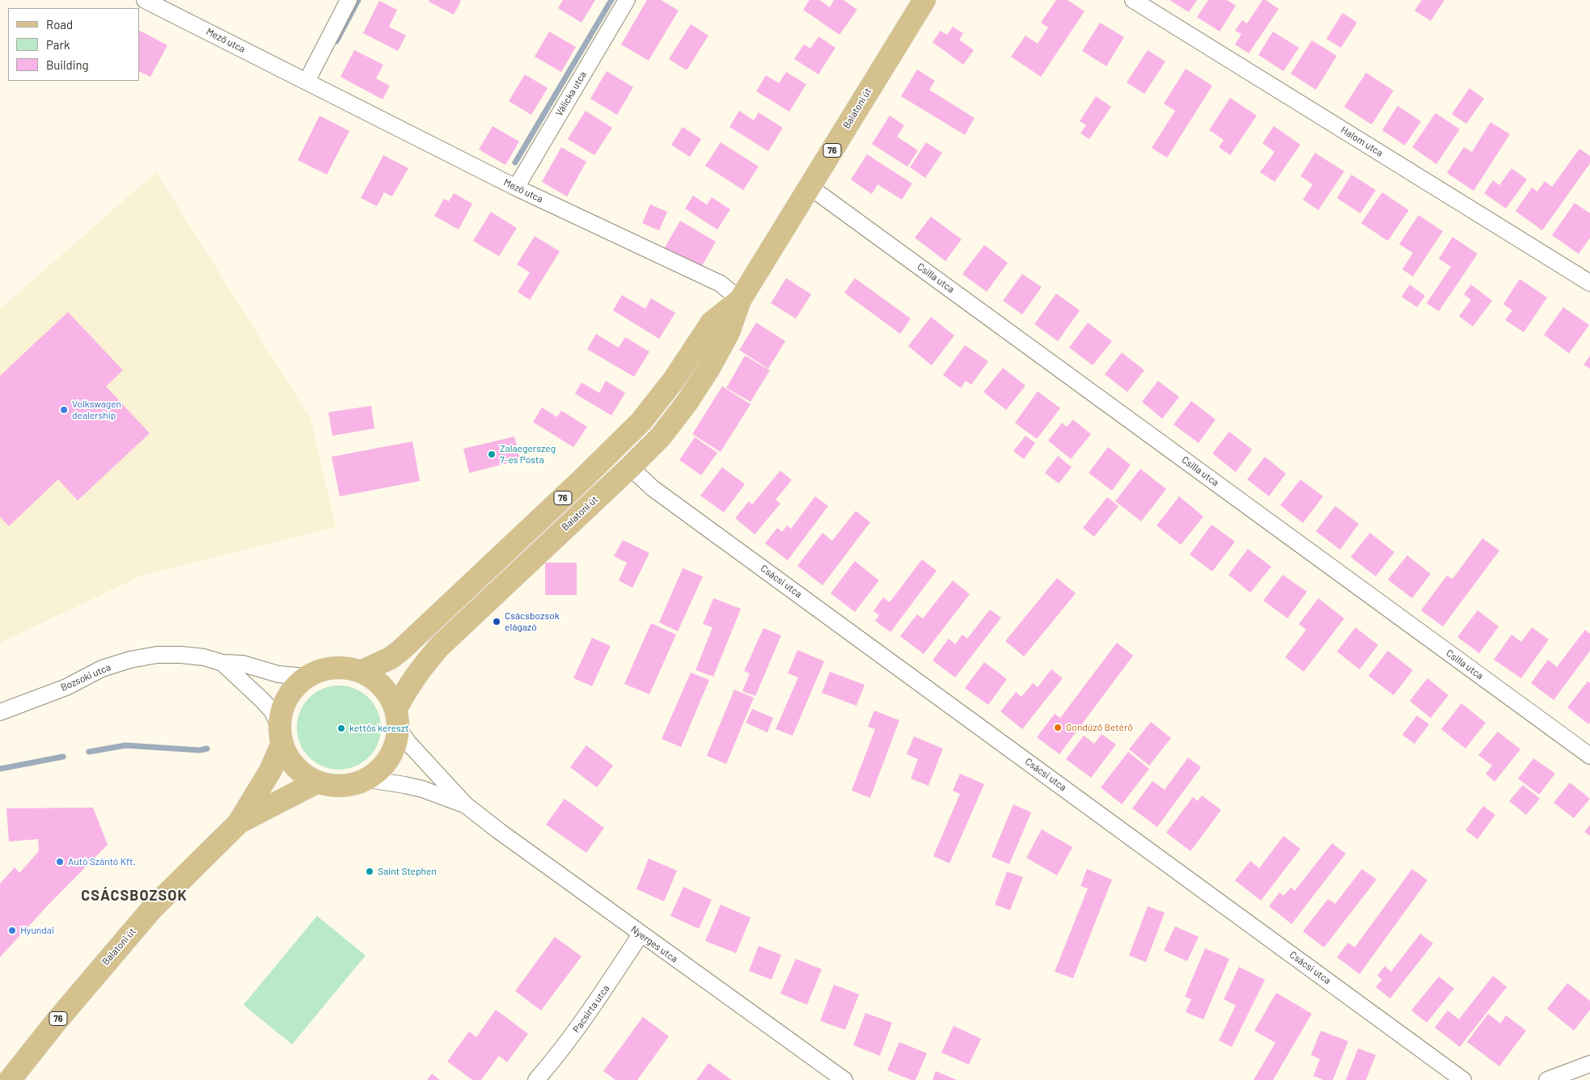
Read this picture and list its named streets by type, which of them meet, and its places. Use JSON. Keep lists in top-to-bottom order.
{
  "streets": {
    "main road": ["Balatoni út", "76"],
    "street": [
      "Mező utca",
      "Válicka utca",
      "Halom utca",
      "Csilla utca",
      "Csácsi utca",
      "Bozsoki utca",
      "Nyerges utca",
      "Pacsirta utca"
    ]
  },
  "crossings": [
    ["Mező utca", "Válicka utca"],
    ["Mező utca", "Balatoni út"],
    ["Balatoni út", "76"],
    ["Balatoni út", "Csilla utca"],
    ["Balatoni út", "Csácsi utca"],
    ["Balatoni út", "Bozsoki utca"],
    ["Balatoni út", "Nyerges utca"],
    ["76", "Bozsoki utca"],
    ["76", "Nyerges utca"],
    ["Bozsoki utca", "Nyerges utca"],
    ["Nyerges utca", "Pacsirta utca"]
  ],
  "districts": ["CSÁCSBOZSOK"],
  "places": [
    "Volkswagen dealership",
    "Zalaegerszeg 7-es Posta",
    "Csácsbozsok elágazó",
    "Gondűző Betérő",
    "kettős kereszt",
    "Autó Szántó Kft.",
    "Saint Stephen",
    "Hyundai"
  ],
  "legend": ["Road", "Park", "Building"]
}
